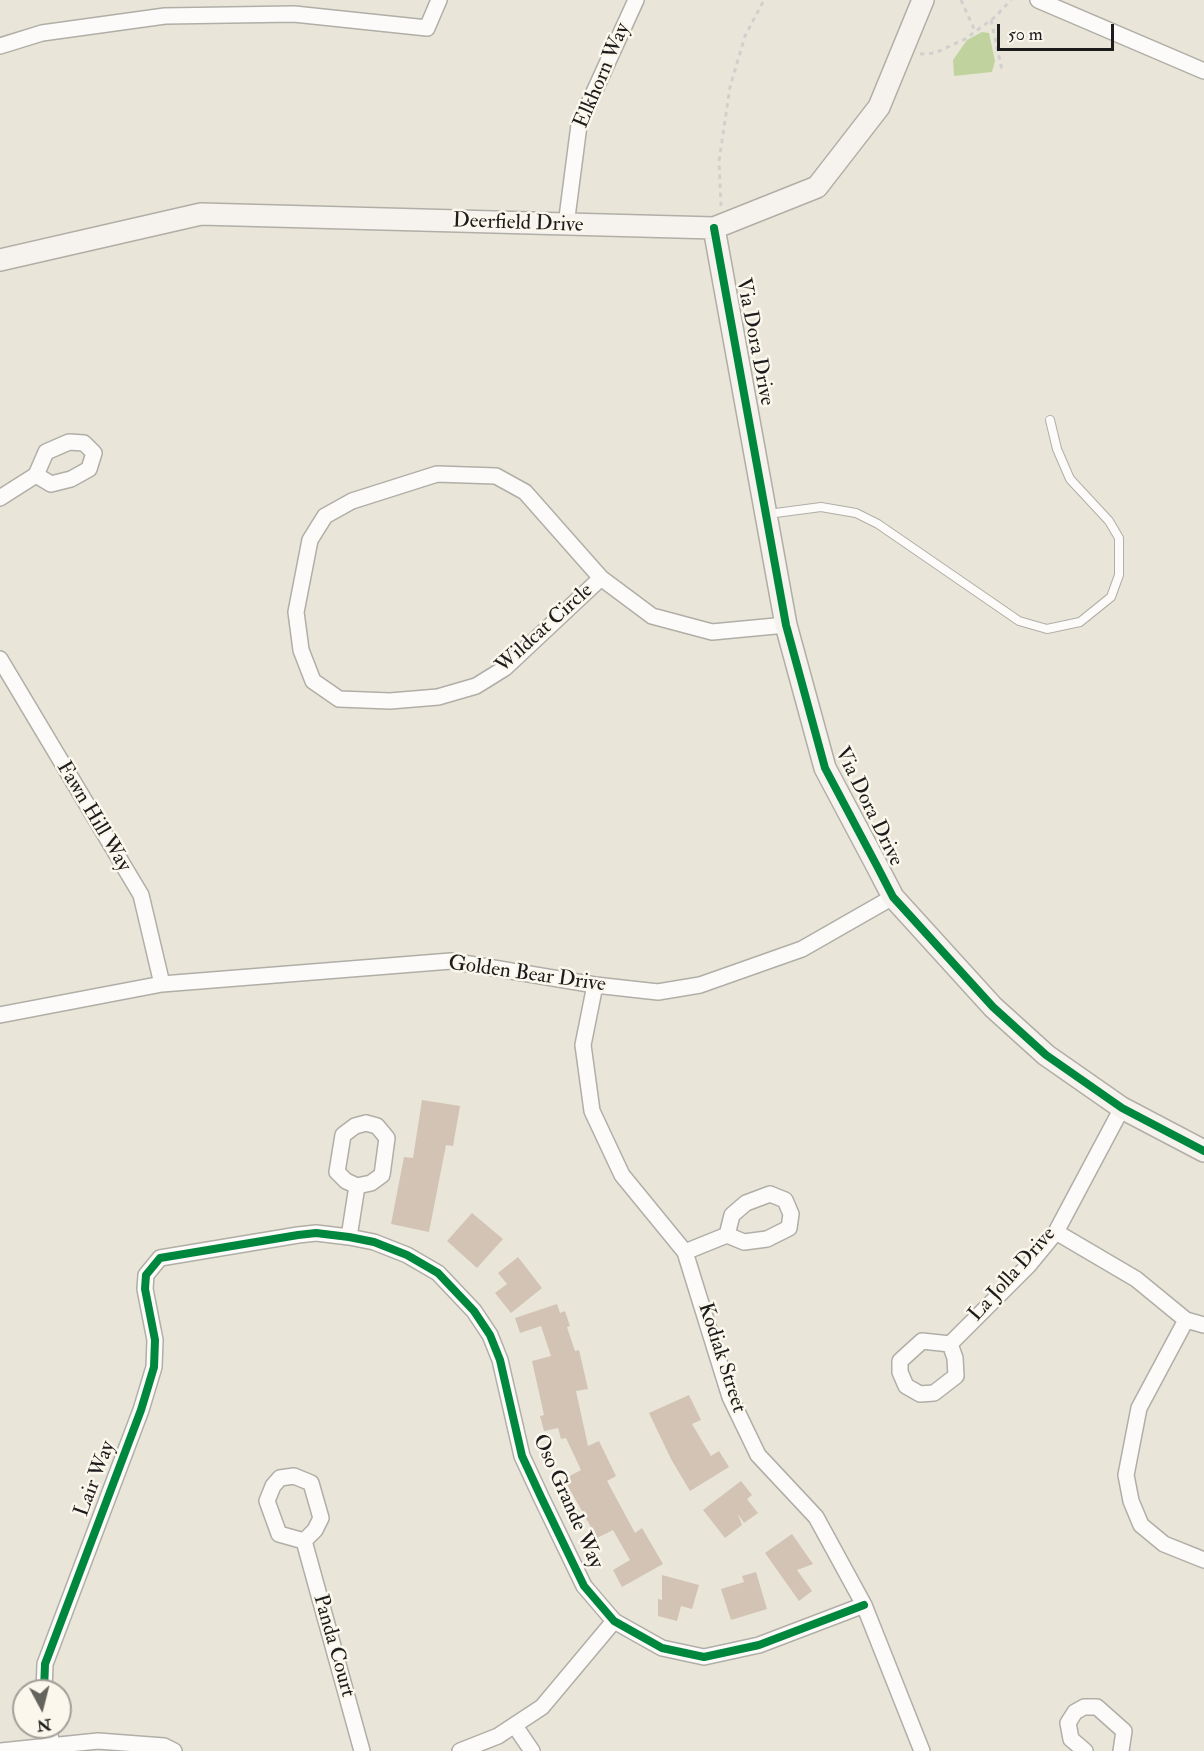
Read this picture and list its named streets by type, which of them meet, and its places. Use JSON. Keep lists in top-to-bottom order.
{
  "streets": {
    "street": [
      "Elkhorn Way",
      "Deerfield Drive",
      "Via Dora Drive",
      "Wildcat Circle",
      "Fawn Hill Way",
      "Golden Bear Drive",
      "La Jolla Drive",
      "Kodiak Street",
      "Lair Way",
      "Oso Grande Way",
      "Panda Court"
    ]
  },
  "crossings": [
    ["Elkhorn Way", "Deerfield Drive"],
    ["Deerfield Drive", "Via Dora Drive"],
    ["Via Dora Drive", "Wildcat Circle"],
    ["Via Dora Drive", "Golden Bear Drive"],
    ["Via Dora Drive", "La Jolla Drive"],
    ["Fawn Hill Way", "Golden Bear Drive"],
    ["Golden Bear Drive", "Kodiak Street"],
    ["Kodiak Street", "Oso Grande Way"],
    ["Lair Way", "Oso Grande Way"]
  ],
  "scale_bar": "50 m",
  "north": "bottom"
}
